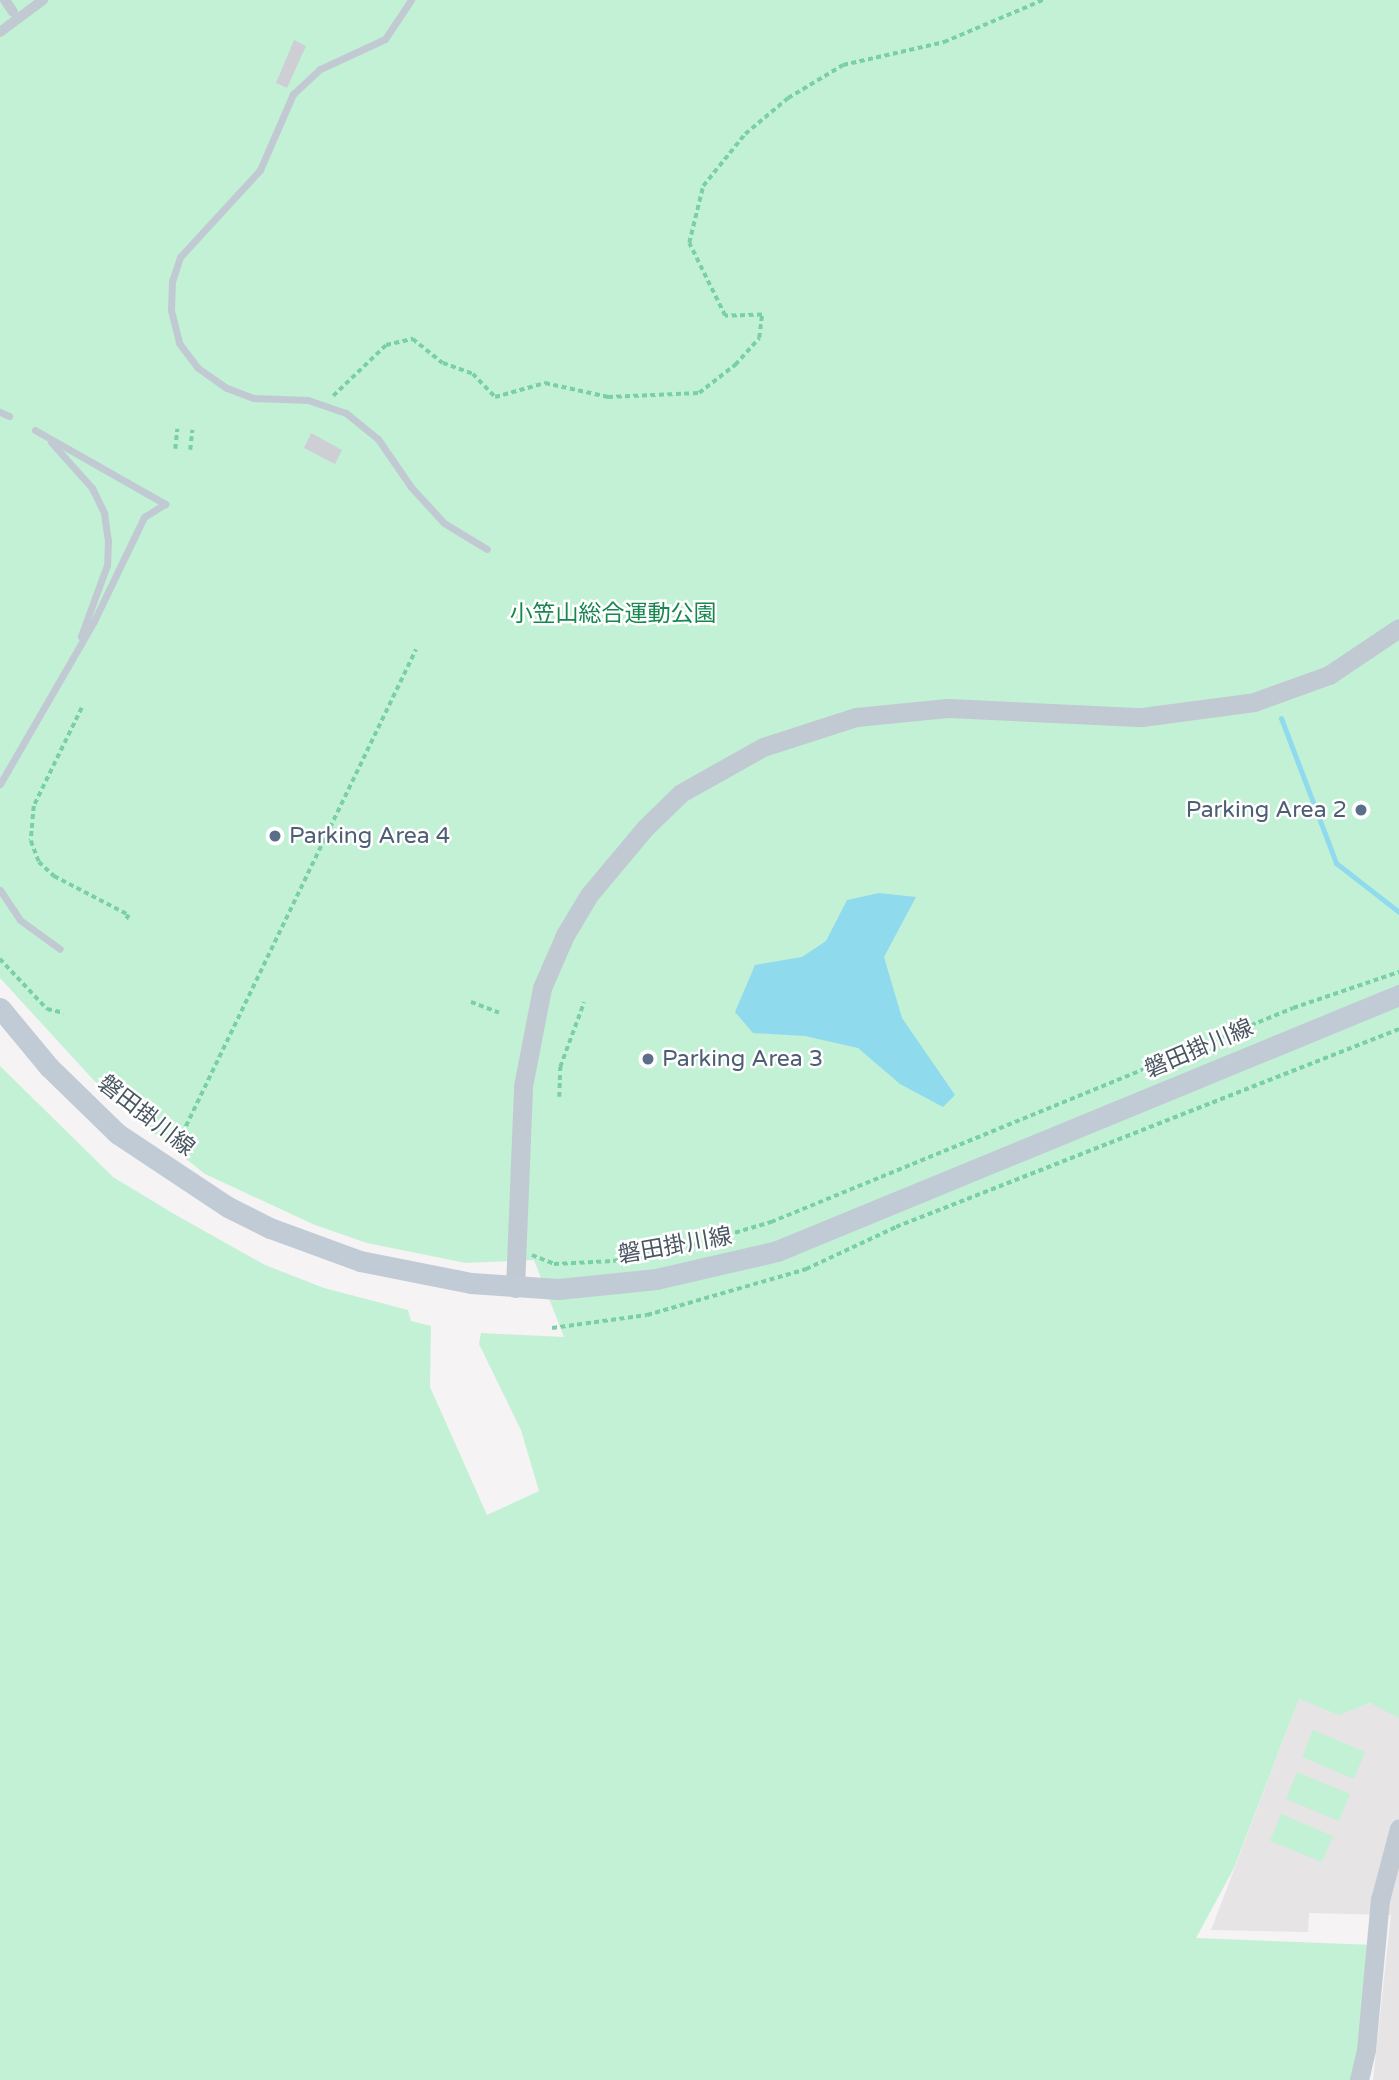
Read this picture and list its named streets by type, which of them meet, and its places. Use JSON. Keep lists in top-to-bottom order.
{
  "streets": {
    "main road": ["磐田掛川線"]
  },
  "parks": ["小笠山総合運動公園"],
  "places": ["Parking Area 2", "Parking Area 4", "Parking Area 3"]
}
